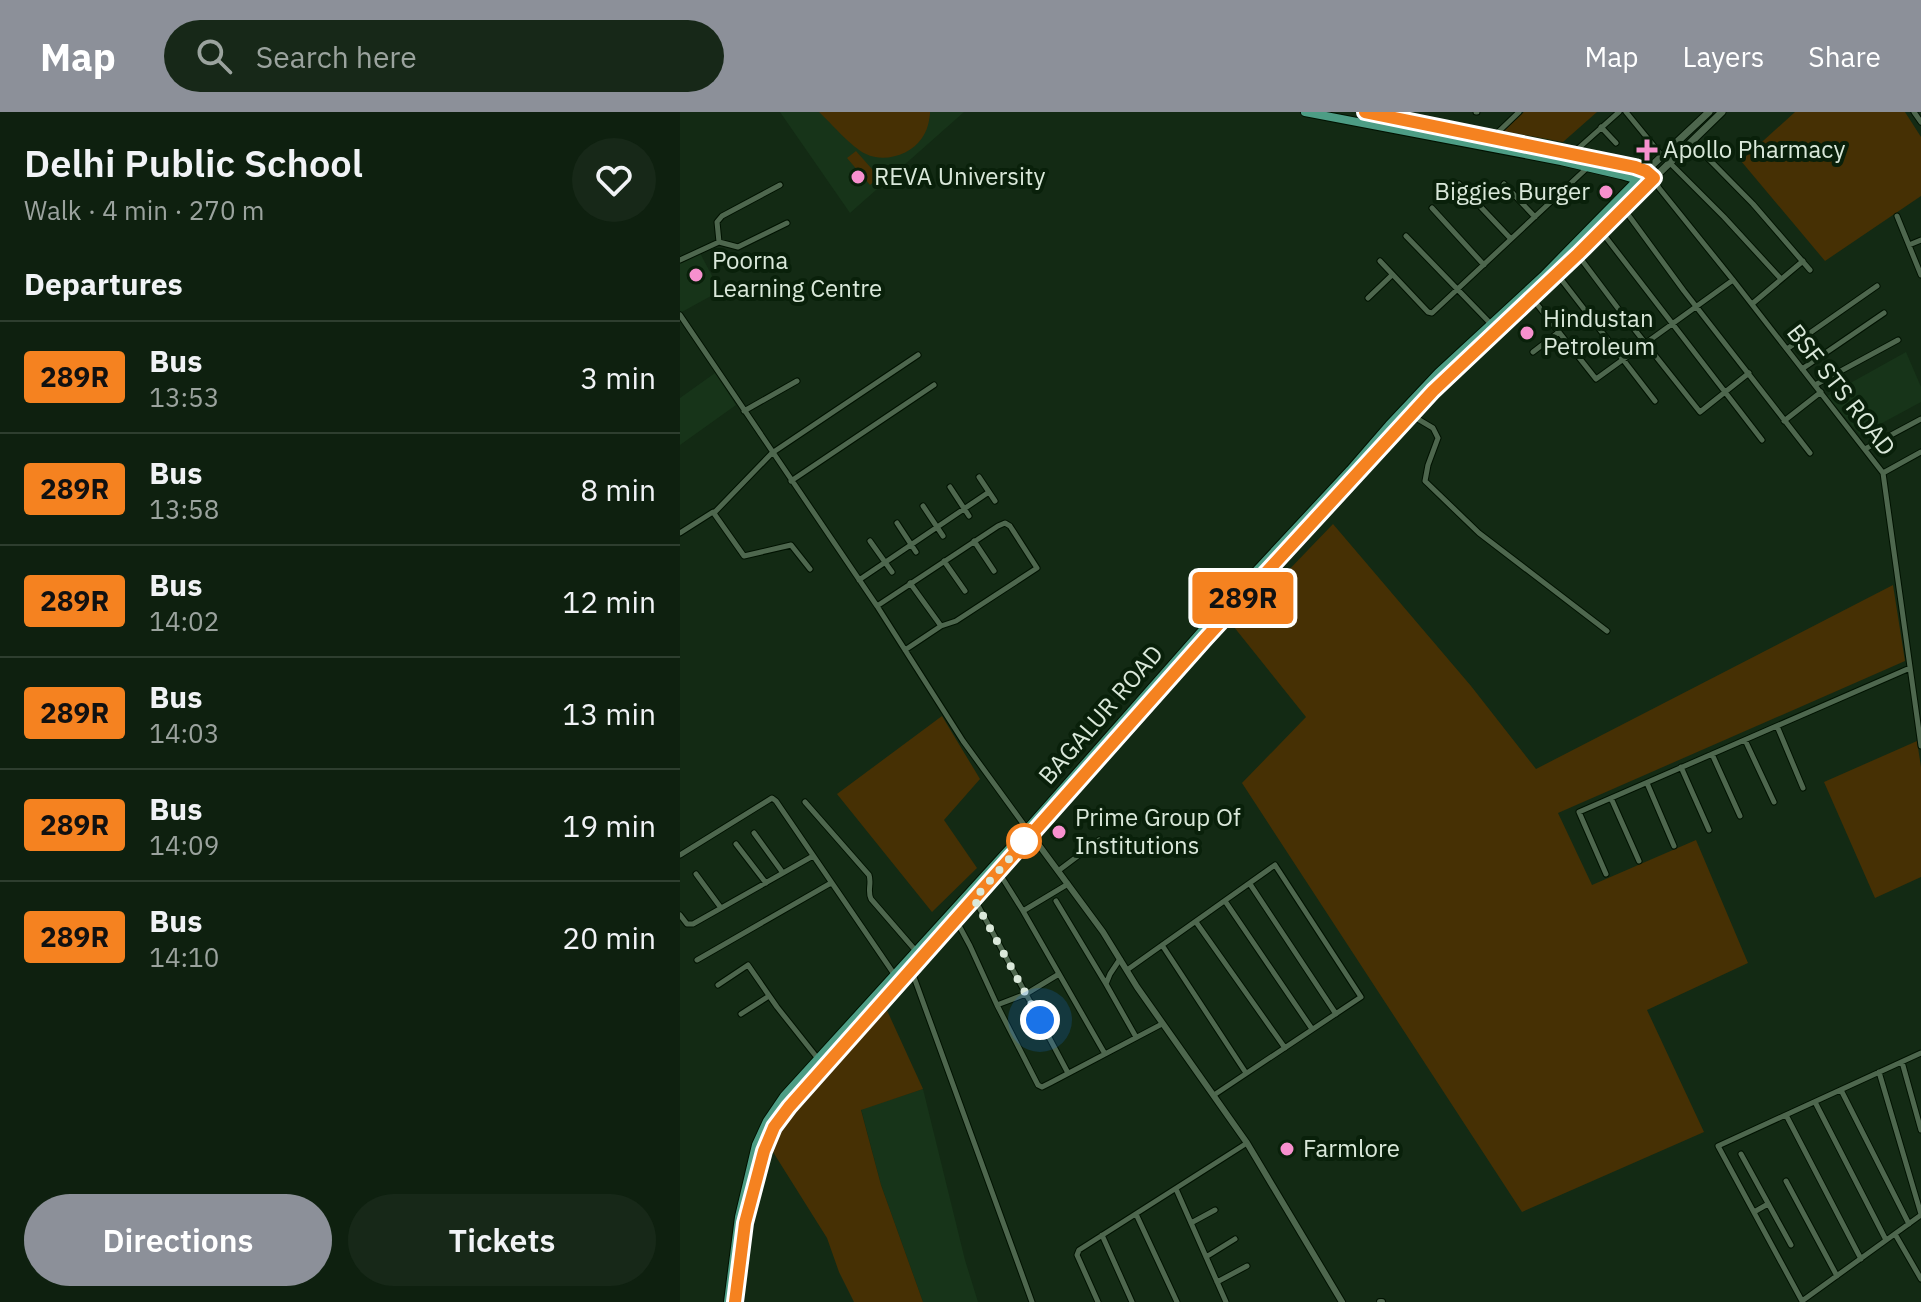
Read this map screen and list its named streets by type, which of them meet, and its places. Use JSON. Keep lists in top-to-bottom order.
{
  "streets": {
    "main road": ["BAGALUR ROAD"],
    "street": ["BSF STS ROAD"]
  },
  "crossings": [
    ["BSF STS ROAD", "BAGALUR ROAD"]
  ],
  "places": {
    "health": ["Apollo Pharmacy"],
    "other": [
      "REVA University",
      "Biggies Burger",
      "Poorna Learning Centre",
      "Hindustan Petroleum",
      "Prime Group Of Institutions",
      "Farmlore"
    ]
  },
  "lines": ["bus line 289R"],
  "page": {
    "header": "Map",
    "search": "Search here",
    "nav": ["Map", "Layers", "Share"],
    "heading": [
      ["Delhi Public School", "Walk · 4 min · 270 m"],
      "Departures"
    ],
    "on_map": "289R",
    "list": [
      {
        "mark": "289R",
        "name": "Bus",
        "note": "13:53",
        "value": "3 min"
      },
      {
        "mark": "289R",
        "name": "Bus",
        "note": "13:58",
        "value": "8 min"
      },
      {
        "mark": "289R",
        "name": "Bus",
        "note": "14:02",
        "value": "12 min"
      },
      {
        "mark": "289R",
        "name": "Bus",
        "note": "14:03",
        "value": "13 min"
      },
      {
        "mark": "289R",
        "name": "Bus",
        "note": "14:09",
        "value": "19 min"
      },
      {
        "mark": "289R",
        "name": "Bus",
        "note": "14:10",
        "value": "20 min"
      }
    ],
    "buttons": ["Directions", "Tickets"]
  }
}
